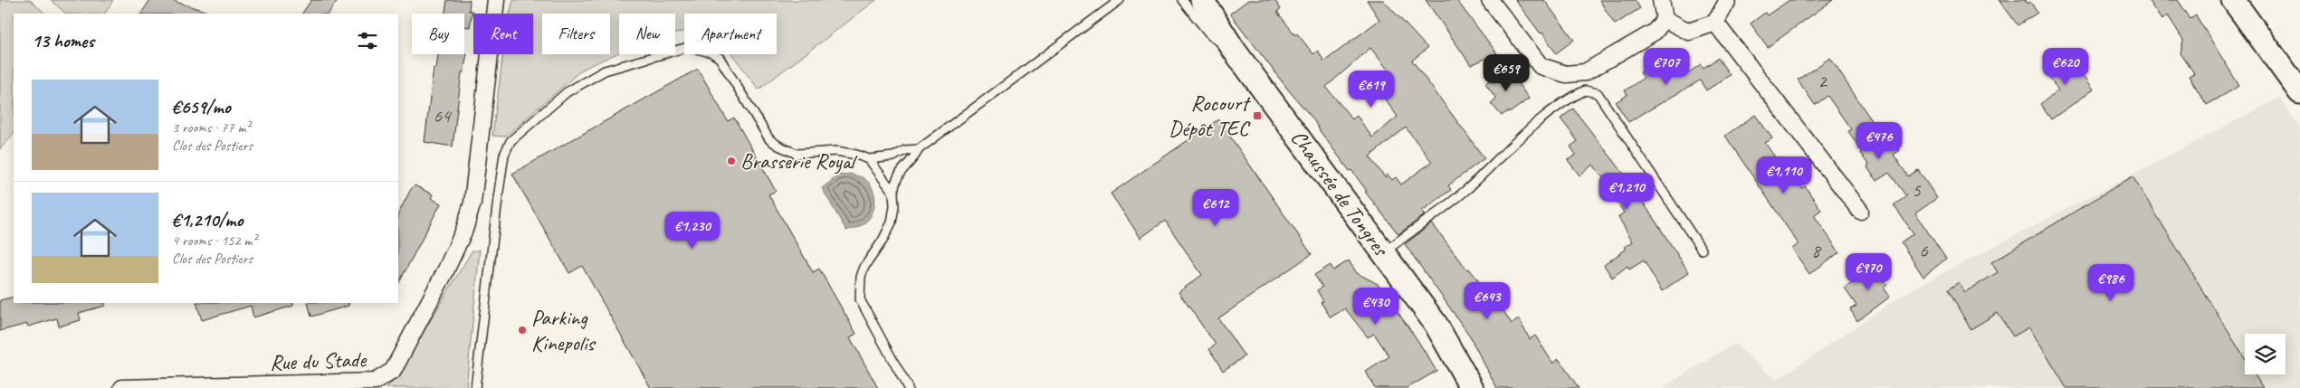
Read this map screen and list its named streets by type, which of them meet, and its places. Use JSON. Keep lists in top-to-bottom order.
{
  "streets": {
    "main road": ["Chaussée de Tongres"],
    "street": ["Rue du Stade"]
  },
  "places": {
    "transit": ["Rocourt Dépôt TEC"],
    "other": ["Brasserie Royal", "Parking Kinepolis"]
  },
  "house_numbers": [
    "2",
    "64",
    "5",
    "8",
    "6"
  ],
  "page": {
    "chip": [
      "Buy",
      "Rent",
      "Filters",
      "New",
      "Apartment"
    ],
    "heading": "13 homes",
    "price": [
      "€707",
      "€620",
      "€659",
      "€619",
      "€476",
      "€1,110",
      "€1,210",
      "€612",
      "€1,230",
      "€970",
      "€986",
      "€643",
      "€430"
    ],
    "list": [
      {
        "name": "€659/mo",
        "note": "3 rooms · 77 m² · Clos des Postiers"
      },
      {
        "name": "€1,210/mo",
        "note": "4 rooms · 152 m² · Clos des Postiers"
      }
    ]
  }
}
